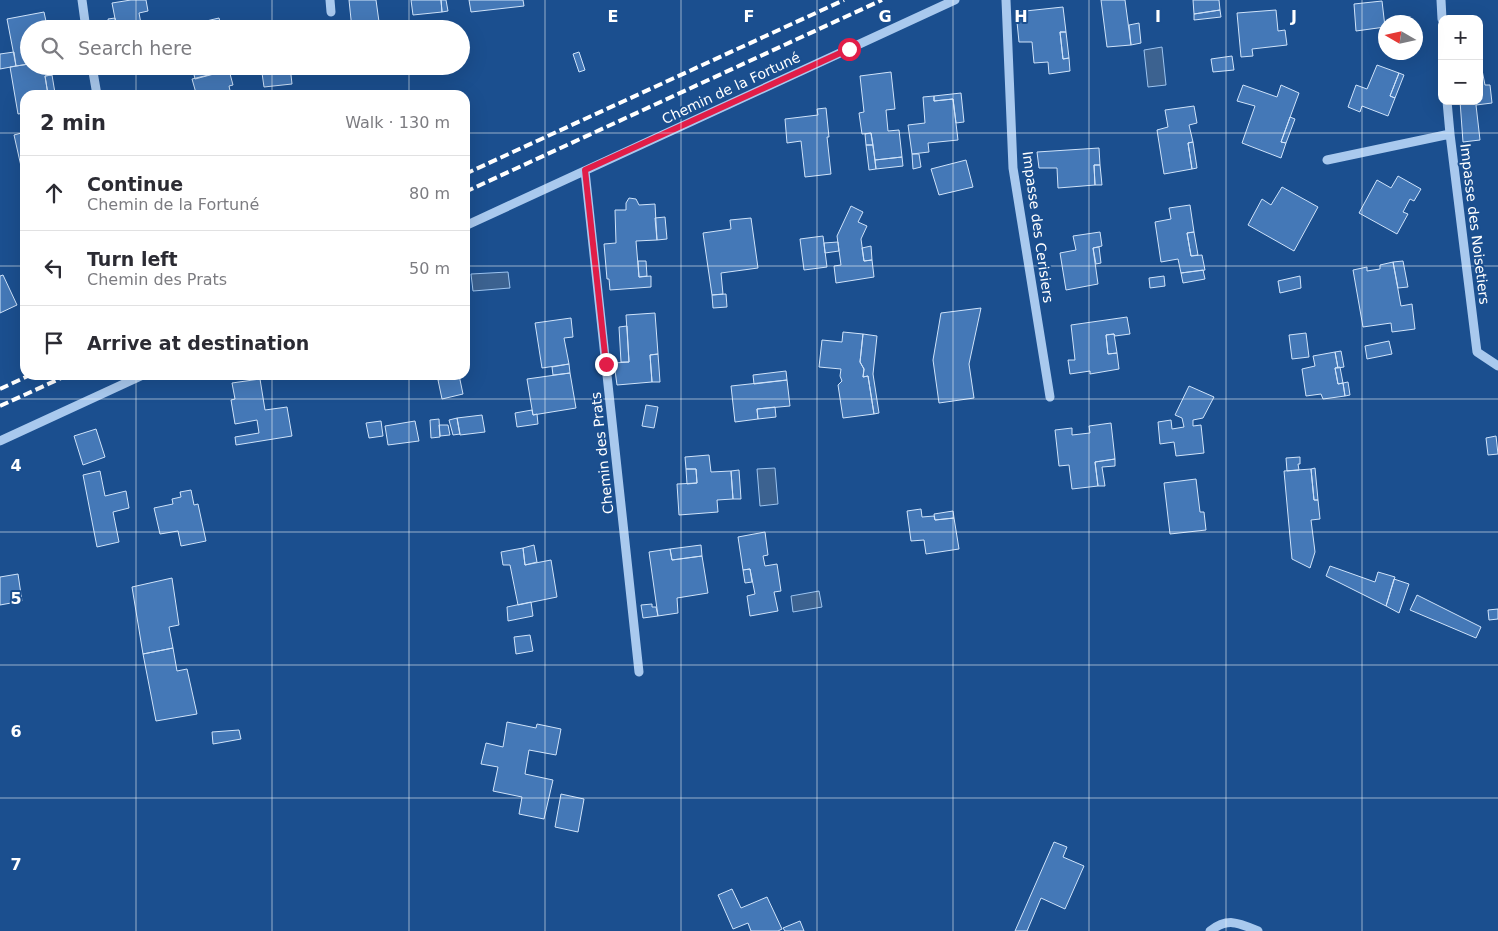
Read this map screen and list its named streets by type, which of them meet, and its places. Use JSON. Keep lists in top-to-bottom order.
{
  "streets": {
    "street": [
      "Chemin de la Fortuné",
      "Impasse des Noisetiers",
      "Impasse des Cerisiers",
      "Chemin des Prats"
    ]
  },
  "crossings": [
    ["Chemin de la Fortuné", "Chemin des Prats"]
  ],
  "north": "left",
  "page": {
    "map_buttons": ["+", "−"],
    "search": "Search here",
    "heading": ["2 min", "Walk · 130 m"],
    "list": [
      ["Continue", "Chemin de la Fortuné", "80 m"],
      ["Turn left", "Chemin des Prats", "50 m"],
      "Arrive at destination"
    ]
  },
  "grid": {
    "columns": [
      "E",
      "F",
      "G",
      "H",
      "I",
      "J"
    ],
    "rows": [
      "4",
      "5",
      "6",
      "7"
    ]
  }
}
